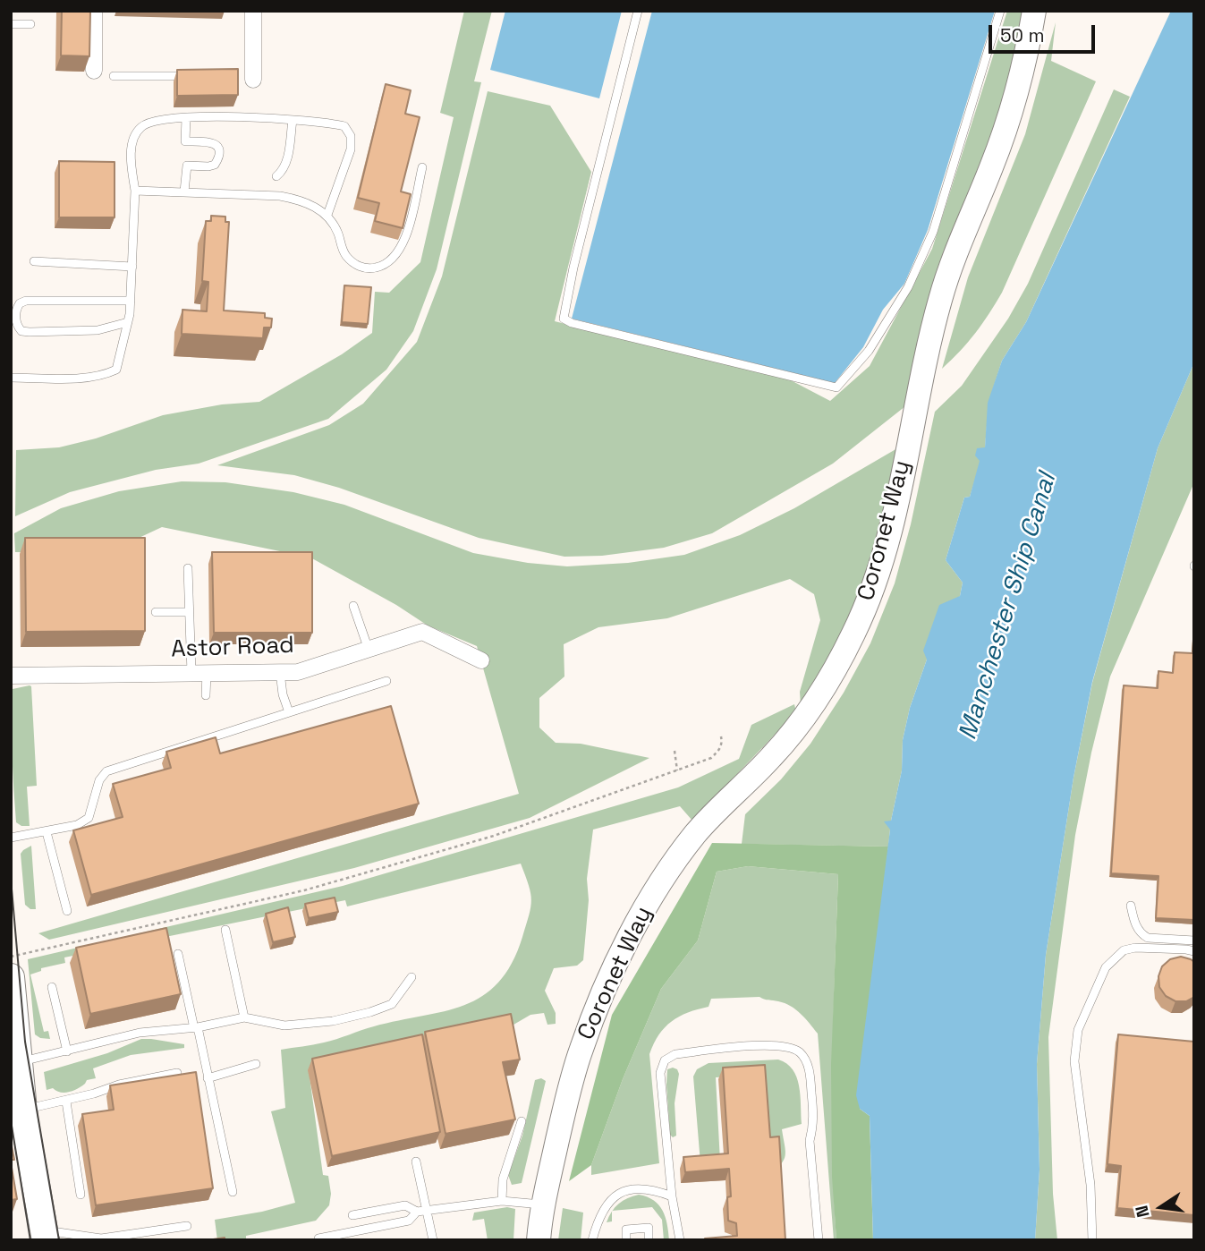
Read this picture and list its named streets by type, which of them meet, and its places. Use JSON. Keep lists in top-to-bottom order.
{
  "streets": {
    "street": ["Coronet Way", "Astor Road"]
  },
  "water": ["Manchester Ship Canal"],
  "scale_bar": "50 m",
  "north": "left"
}
